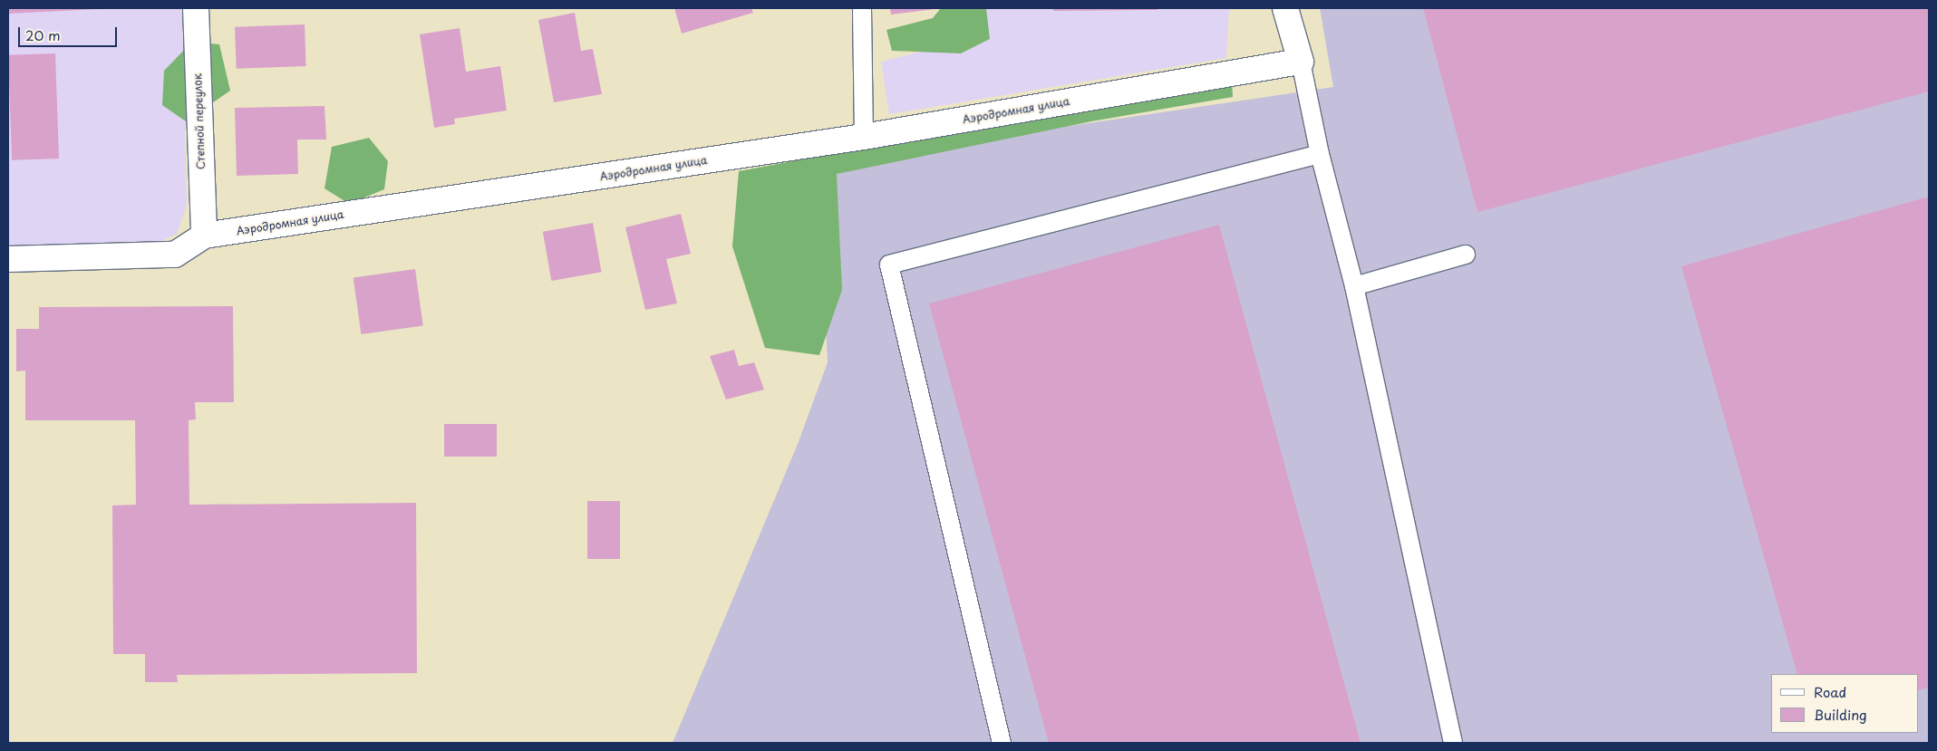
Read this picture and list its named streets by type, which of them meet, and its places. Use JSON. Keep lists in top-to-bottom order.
{
  "streets": {
    "street": ["Аэродромная улица", "Степной переулок"]
  },
  "crossings": [
    ["Аэродромная улица", "Степной переулок"]
  ],
  "legend": ["Road", "Building"],
  "scale_bar": "20 m"
}
